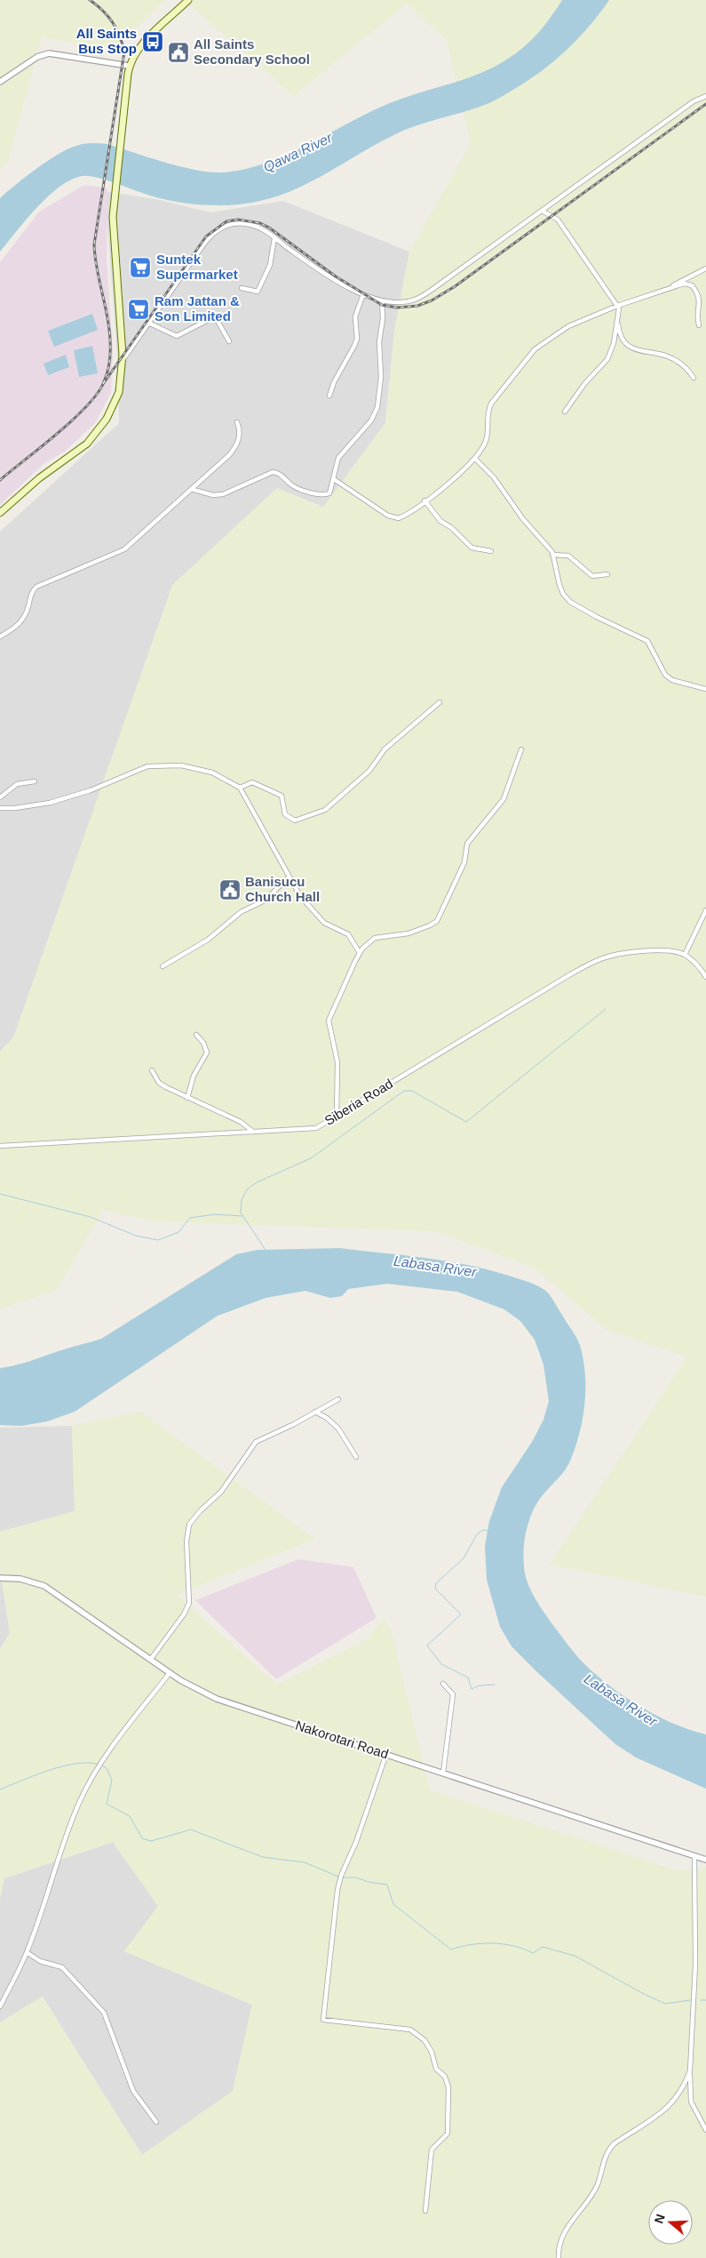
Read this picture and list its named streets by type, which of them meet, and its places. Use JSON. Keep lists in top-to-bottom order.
{
  "streets": {
    "street": ["Siberia Road", "Nakorotari Road"]
  },
  "water": ["Qawa River", "Labasa River"],
  "places": {
    "bus stop": ["All Saints Bus Stop"],
    "public building": ["All Saints Secondary School", "Banisucu Church Hall"],
    "supermarket": ["Suntek Supermarket", "Ram Jattan & Son Limited"]
  },
  "north": "left"
}
